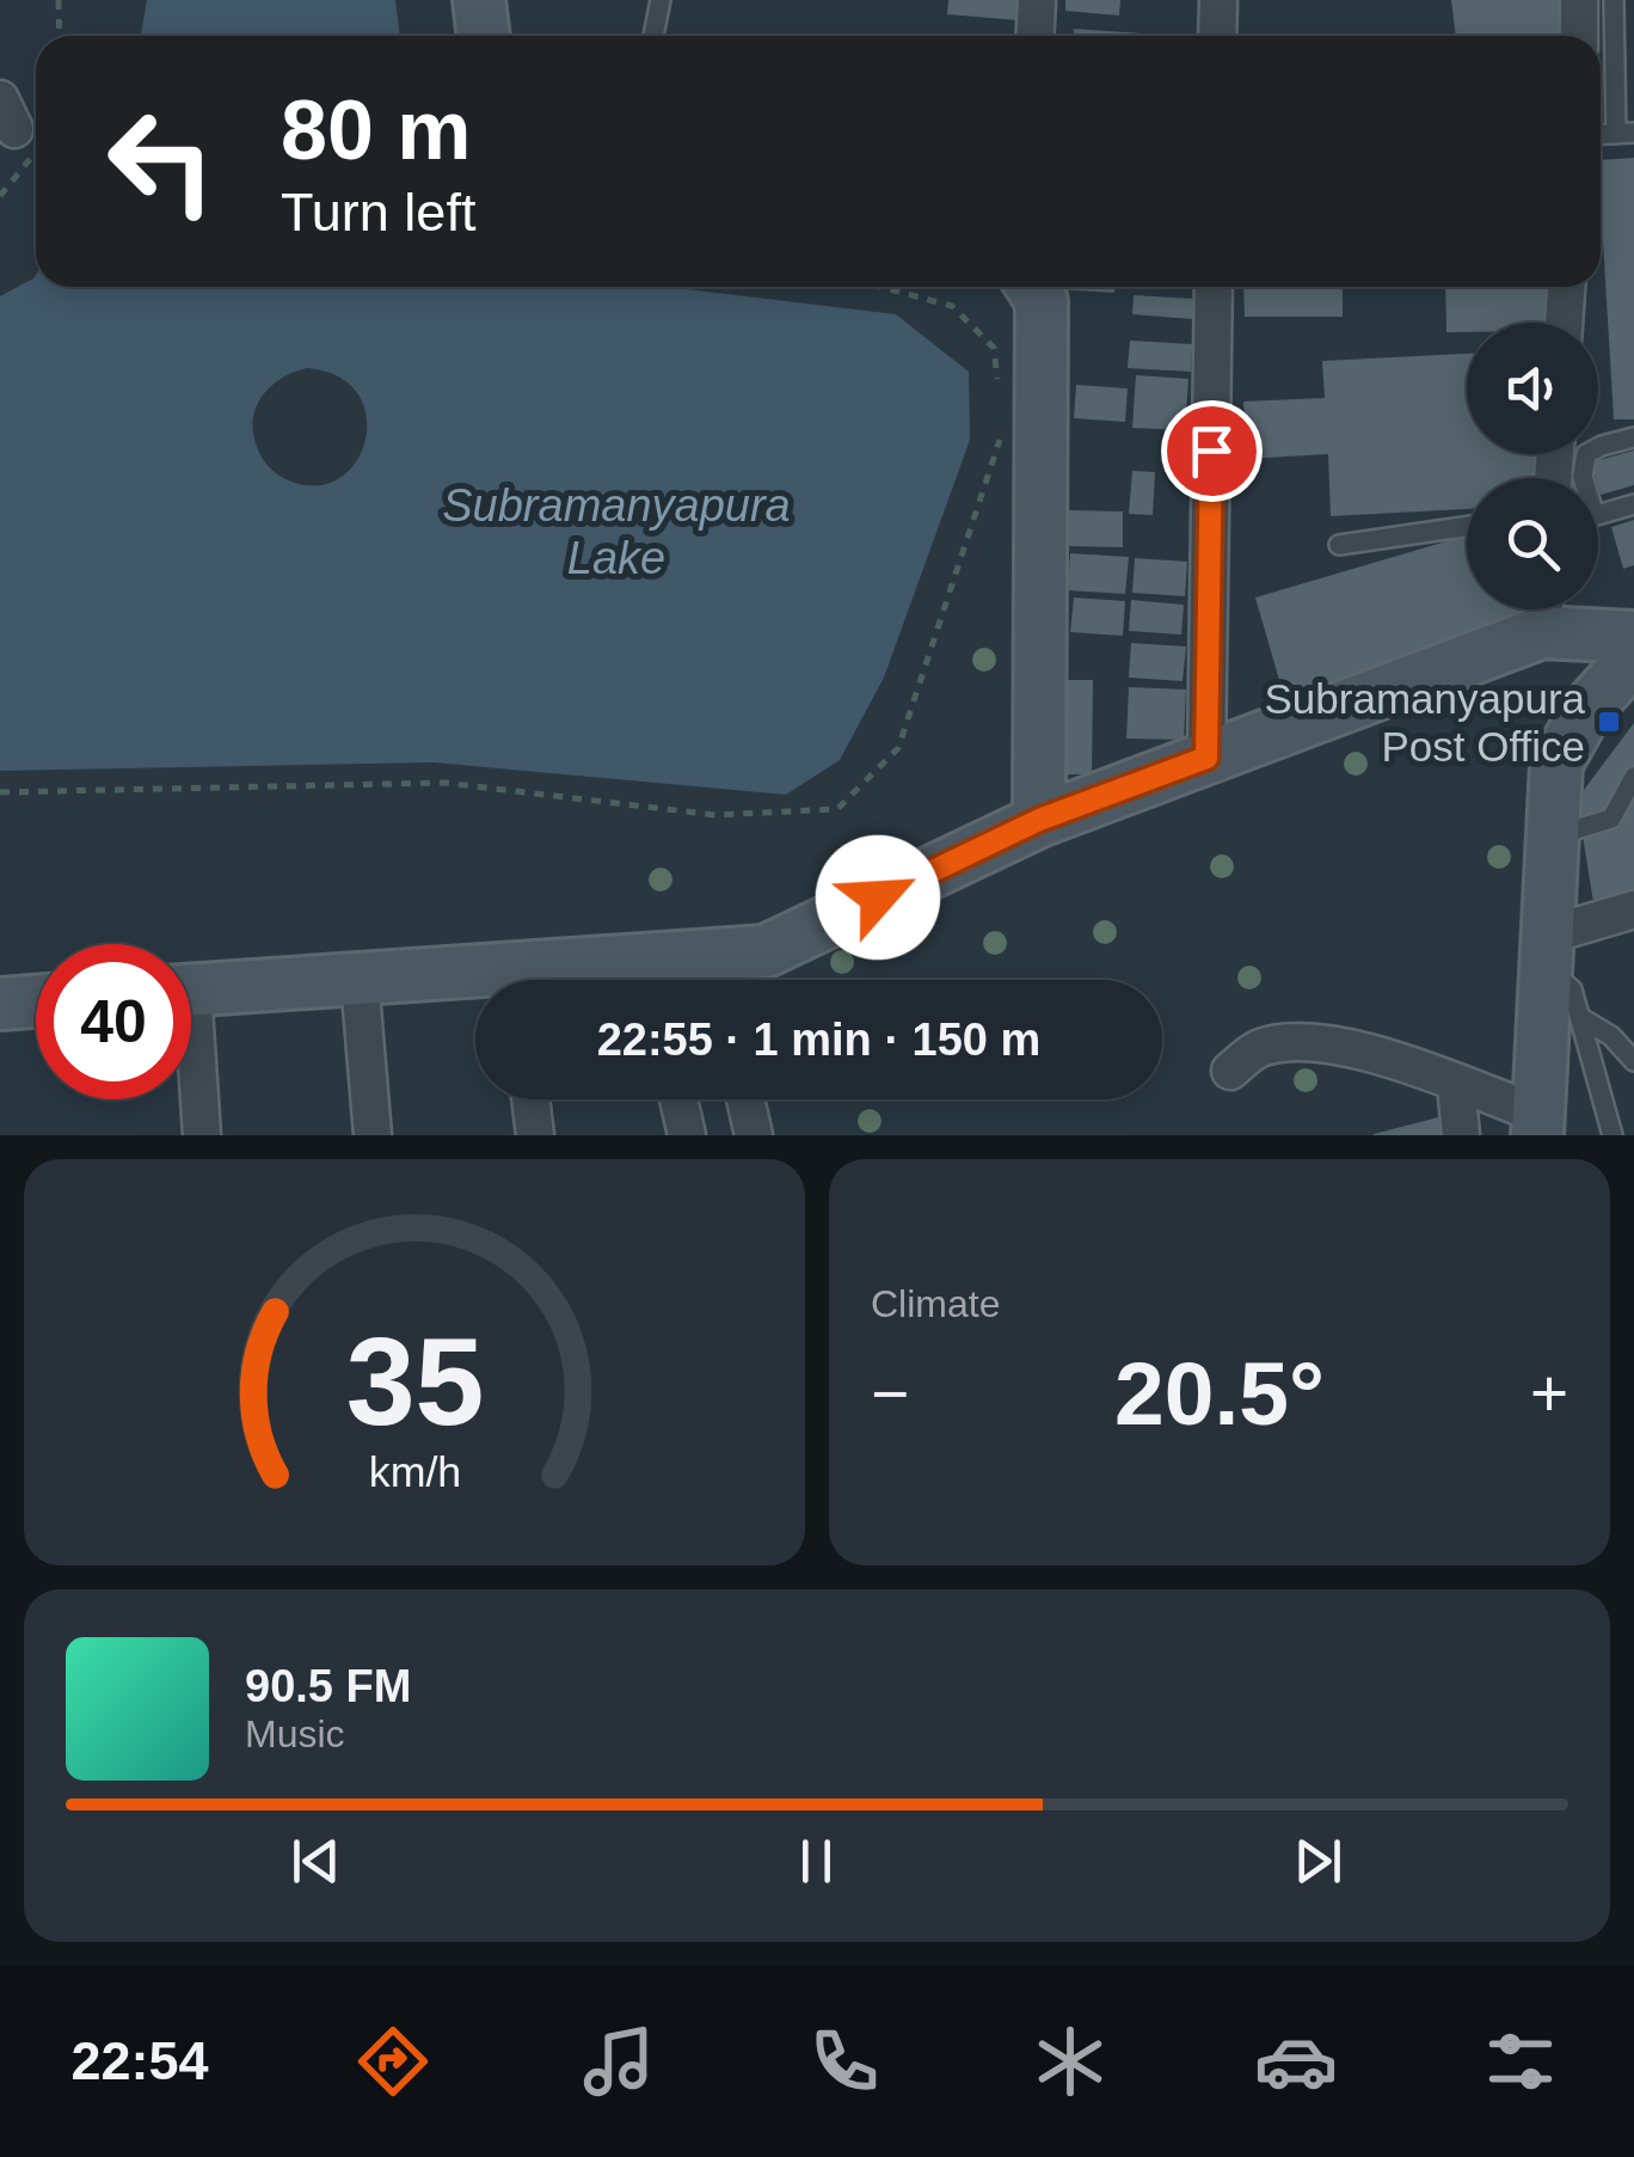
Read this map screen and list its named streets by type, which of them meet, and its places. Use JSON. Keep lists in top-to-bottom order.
{
  "water": ["Subramanyapura Lake"],
  "places": {
    "transit": ["Subramanyapura Post Office"]
  },
  "page": {
    "turn": ["80 m", "Turn left"],
    "limit": "40",
    "trip": "22:55 · 1 min · 150 m",
    "tile": "Climate",
    "heat": ["−", "20.5°", "+"],
    "song": ["90.5 FM", "Music"],
    "tabs": "22:54",
    "gauge": ["35", "km/h"]
  }
}
